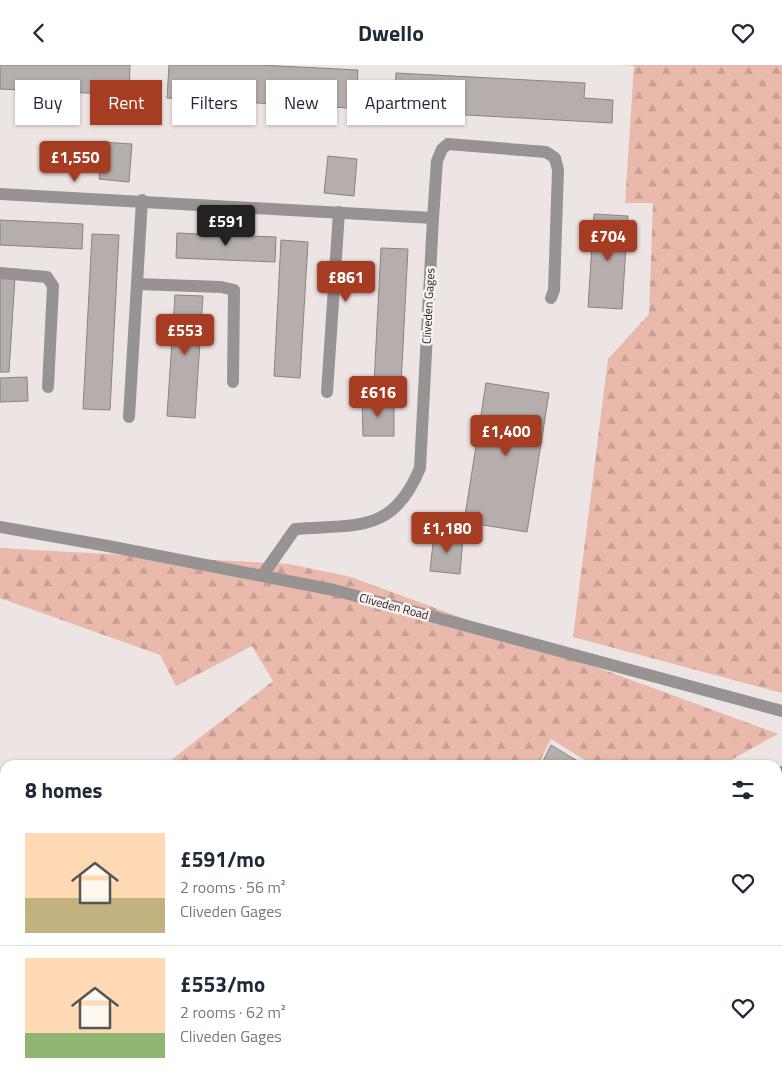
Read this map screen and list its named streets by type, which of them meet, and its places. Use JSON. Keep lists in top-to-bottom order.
{
  "streets": {
    "street": ["Cliveden Gages", "Cliveden Road"]
  },
  "crossings": [
    ["Cliveden Gages", "Cliveden Road"]
  ],
  "page": {
    "header": "Dwello",
    "chip": [
      "Buy",
      "Rent",
      "Filters",
      "New",
      "Apartment"
    ],
    "price": [
      "£1,550",
      "£591",
      "£704",
      "£861",
      "£553",
      "£616",
      "£1,400",
      "£1,180"
    ],
    "heading": "8 homes",
    "list": [
      {
        "name": "£591/mo",
        "note": "2 rooms · 56 m² · Cliveden Gages"
      },
      {
        "name": "£553/mo",
        "note": "2 rooms · 62 m² · Cliveden Gages"
      }
    ]
  }
}
